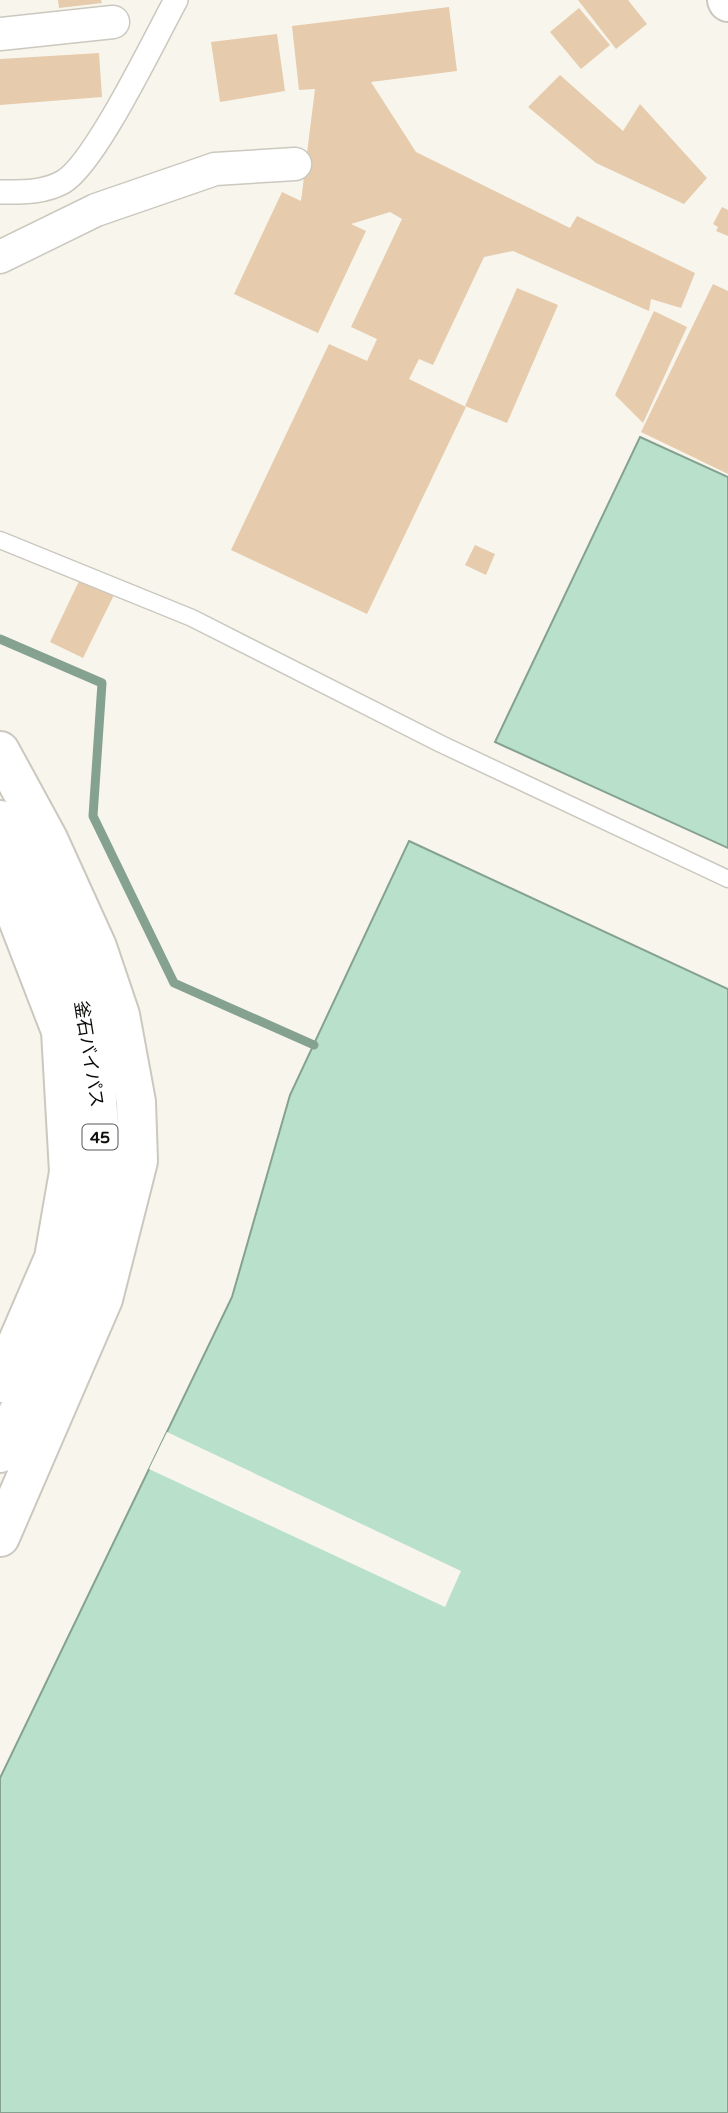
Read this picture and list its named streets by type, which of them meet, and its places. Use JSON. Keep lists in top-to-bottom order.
{
  "streets": {
    "main road": ["釜石バイパス", "45"]
  }
}
